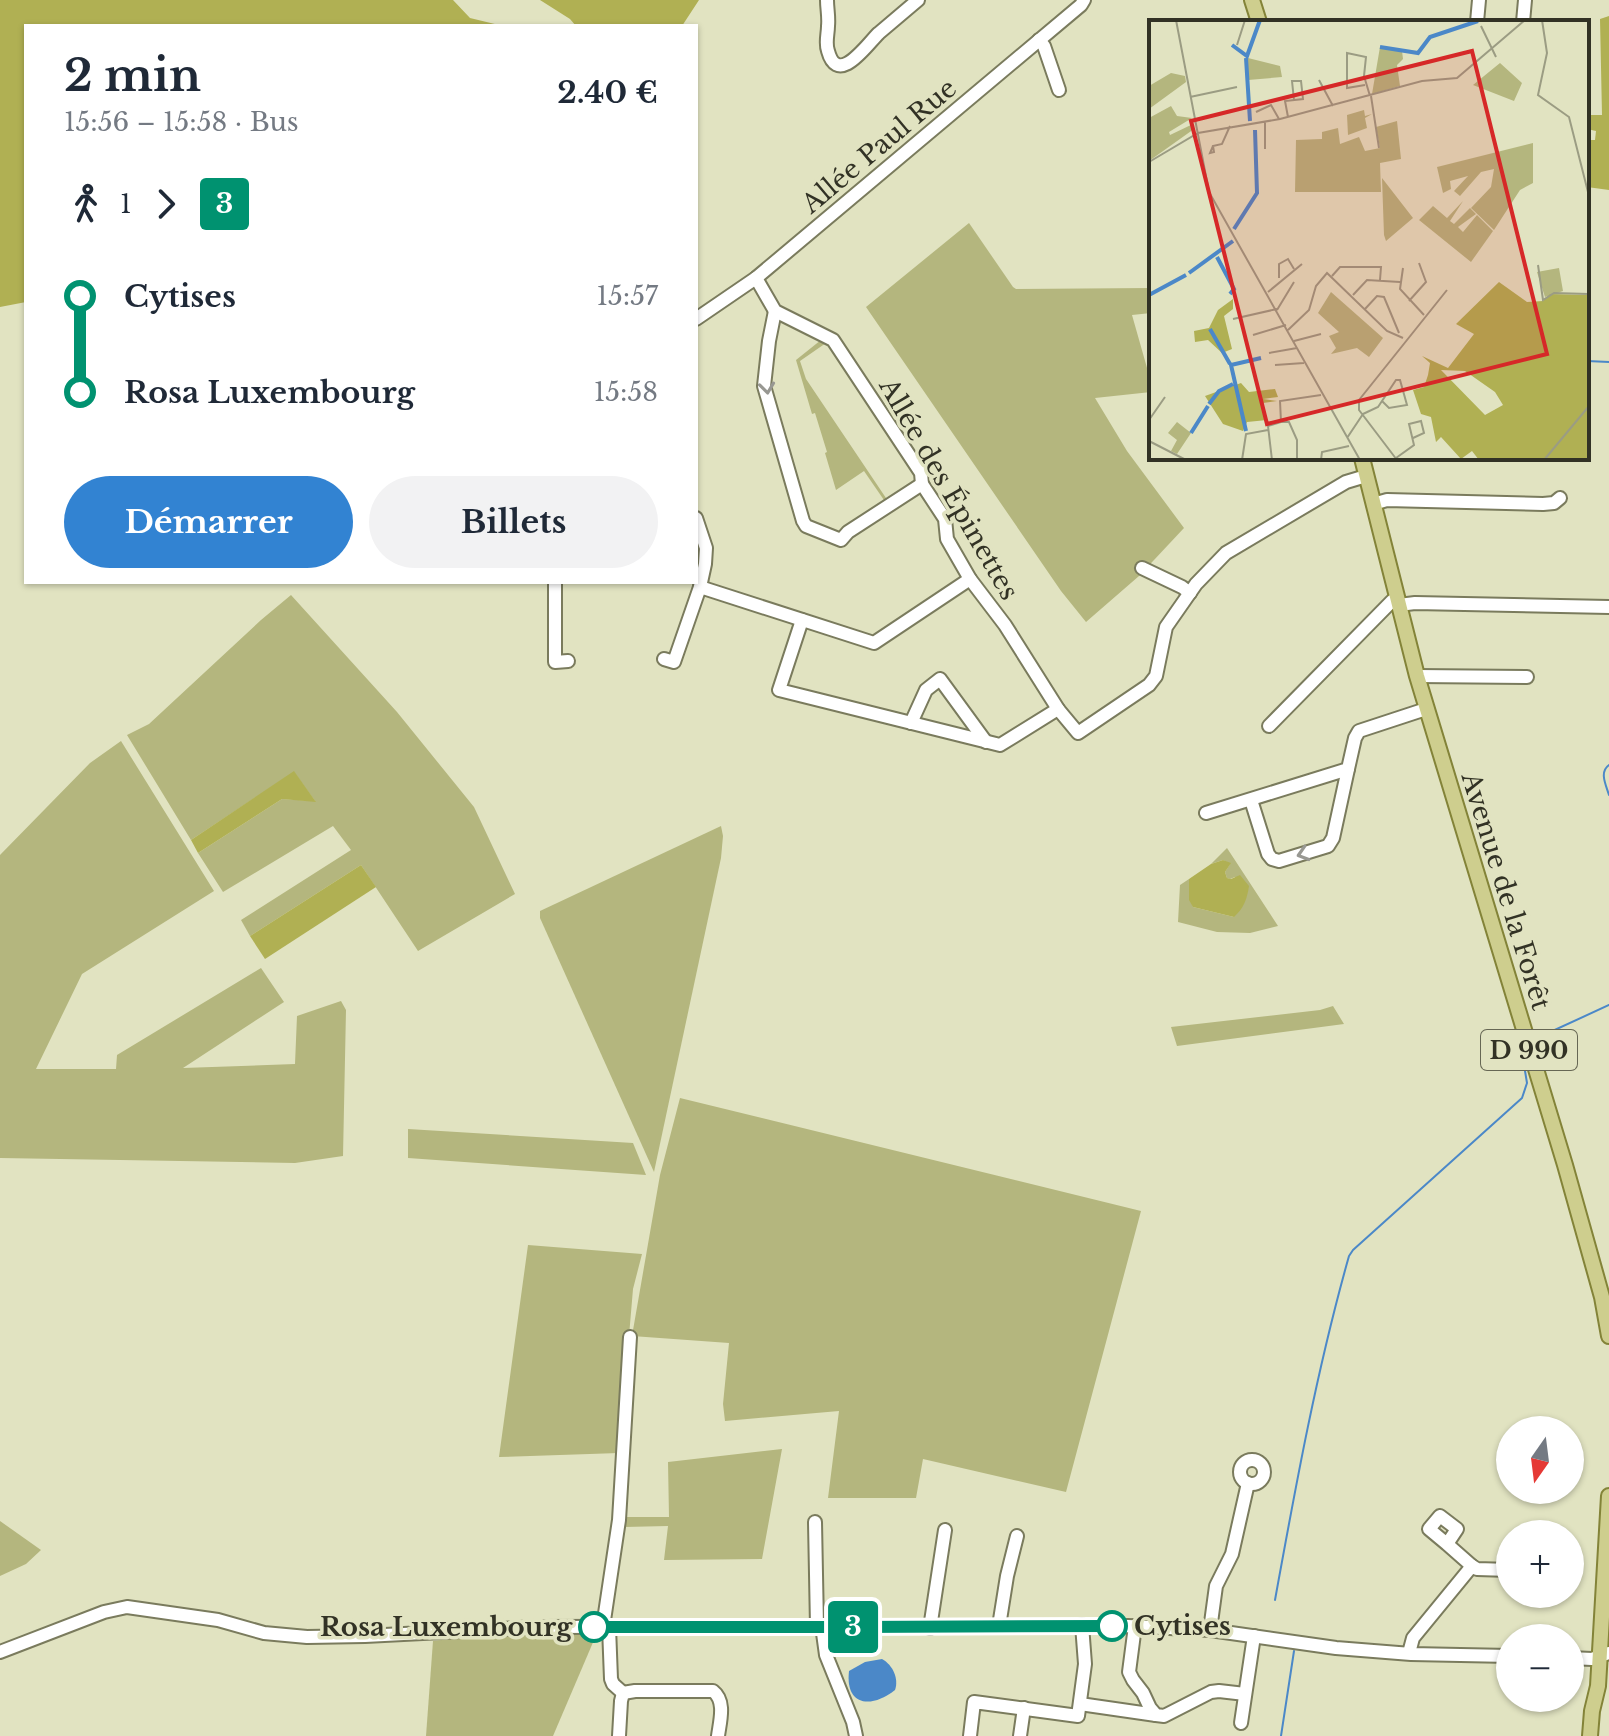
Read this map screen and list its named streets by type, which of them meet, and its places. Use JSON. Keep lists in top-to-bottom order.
{
  "streets": {
    "main road": ["Avenue de la Forêt", "D 990"],
    "street": ["Allée Paul Rue", "Allée des Épinettes"]
  },
  "places": ["Cytises", "Rosa Luxembourg"],
  "lines": ["bus line 3"],
  "north": "bottom",
  "page": {
    "on_map": "3",
    "heading": ["2 min", "15:56 – 15:58 · Bus", "2.40 €"],
    "legs": ["1", "3"],
    "list": [
      {
        "name": "Cytises",
        "value": "15:57"
      },
      {
        "name": "Rosa Luxembourg",
        "value": "15:58"
      }
    ],
    "buttons": ["Démarrer", "Billets"],
    "map_buttons": ["+", "−"]
  }
}
